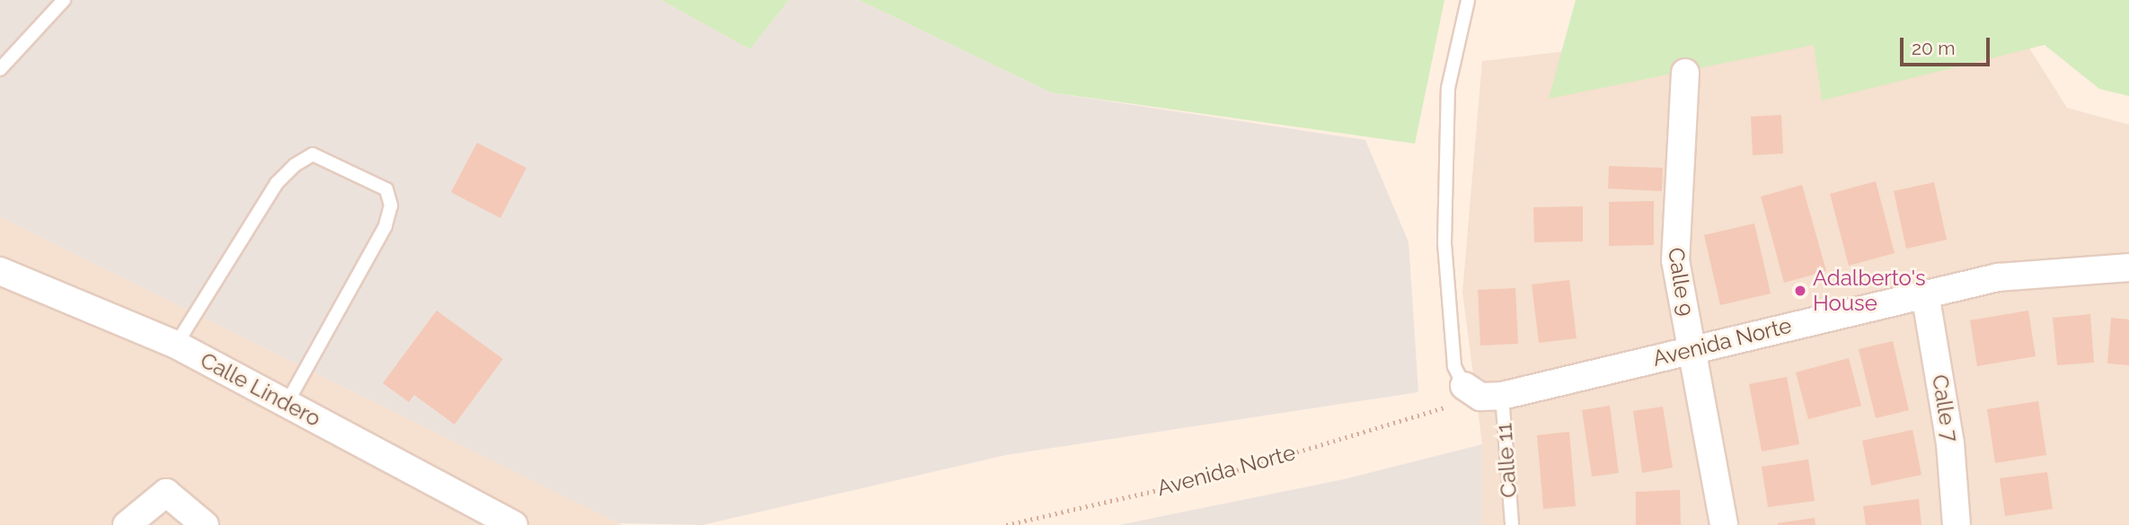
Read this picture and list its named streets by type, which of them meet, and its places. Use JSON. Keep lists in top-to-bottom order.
{
  "streets": {
    "street": [
      "Calle 9",
      "Avenida Norte",
      "Calle Lindero",
      "Calle 7"
    ],
    "lane": ["Calle 11"]
  },
  "crossings": [
    ["Calle 9", "Avenida Norte"],
    ["Avenida Norte", "Calle 7"],
    ["Avenida Norte", "Calle 11"]
  ],
  "places": ["Adalberto's House"],
  "scale_bar": "20 m"
}
